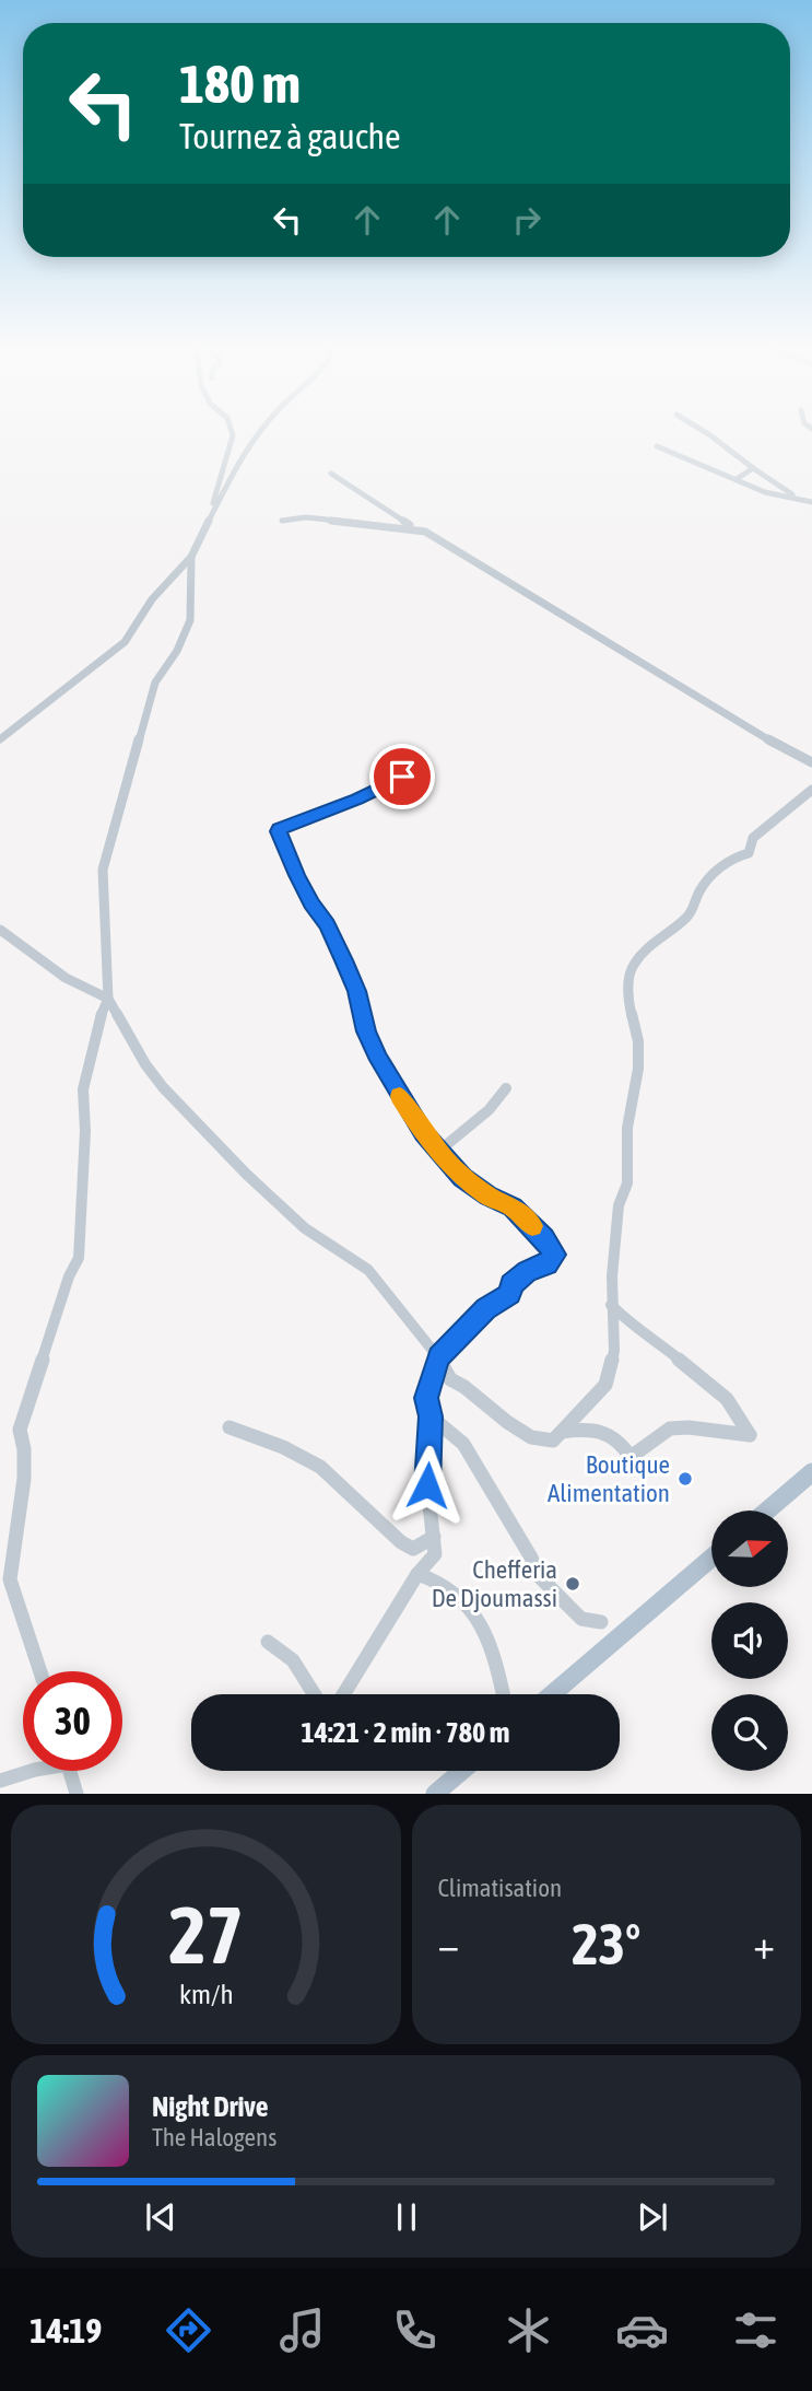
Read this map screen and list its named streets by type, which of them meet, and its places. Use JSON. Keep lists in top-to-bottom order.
{
  "places": ["Boutique Alimentation", "Chefferia De Djoumassi"],
  "north": "right",
  "page": {
    "turn": ["180 m", "Tournez à gauche"],
    "limit": "30",
    "trip": "14:21 · 2 min · 780 m",
    "tile": "Climatisation",
    "heat": ["−", "23°", "+"],
    "song": ["Night Drive", "The Halogens"],
    "tabs": "14:19",
    "gauge": ["27", "km/h"]
  }
}
